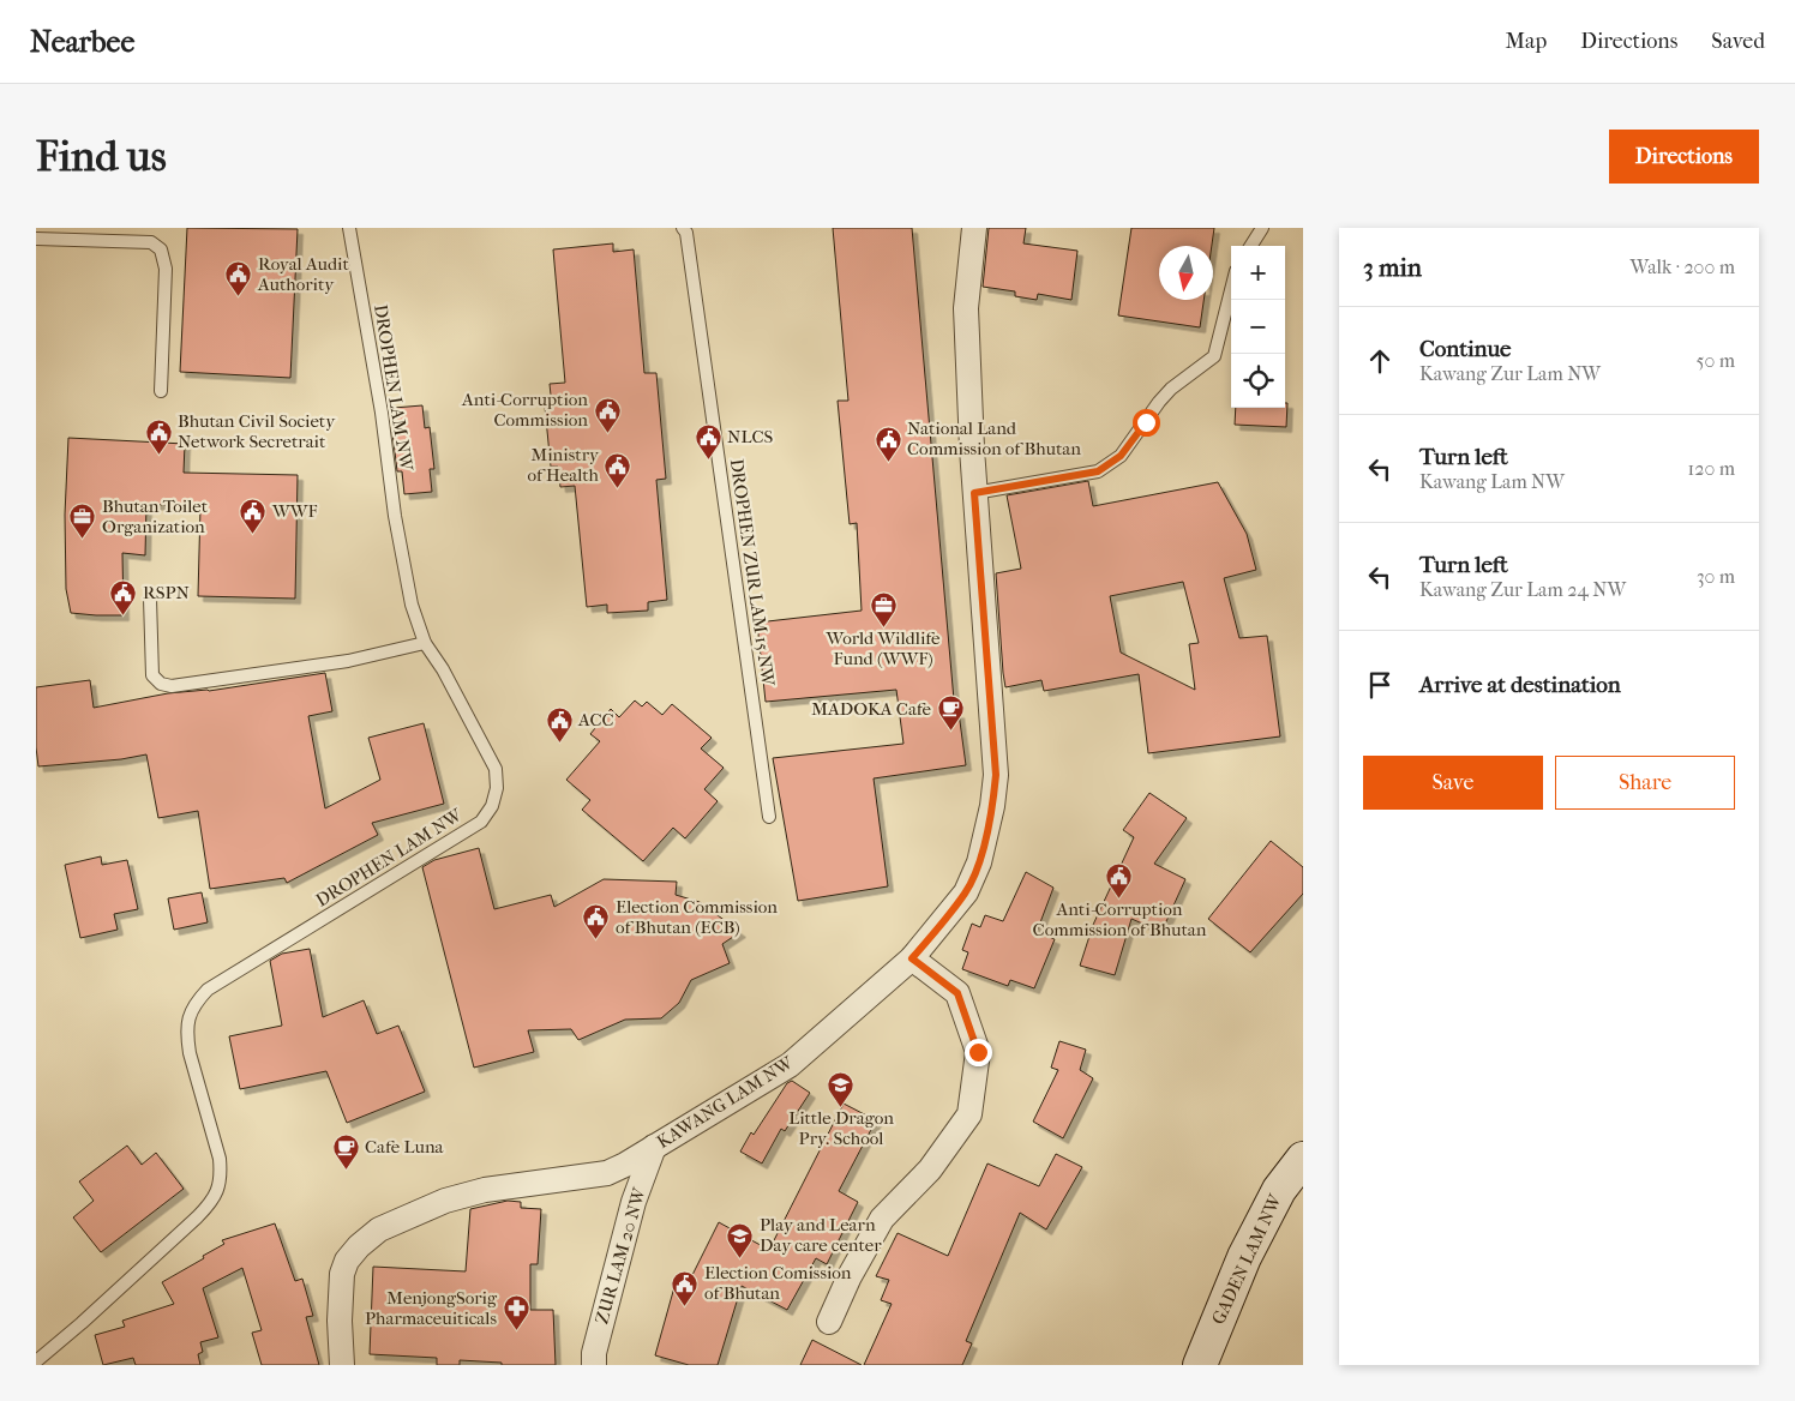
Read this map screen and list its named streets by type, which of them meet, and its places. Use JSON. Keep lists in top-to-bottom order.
{
  "streets": {
    "main road": ["GADEN LAM NW"],
    "street": ["KAWANG LAM NW", "ZUR LAM 20 NW"],
    "lane": ["DROPHEN LAM NW", "DROPHEN ZUR LAM 15 NW"]
  },
  "crossings": [
    ["KAWANG LAM NW", "ZUR LAM 20 NW"]
  ],
  "places": {
    "public building": [
      "Royal Audit Authority",
      "Anti-Corruption Commission",
      "Bhutan Civil Society Network Secretrait",
      "NLCS",
      "National Land Commission of Bhutan",
      "Ministry of Health",
      "WWF",
      "RSPN",
      "ACC",
      "Anti-Corruption Commission of Bhutan",
      "Election Commission of Bhutan (ECB)",
      "Election Comission of Bhutan"
    ],
    "office": ["Bhutan Toilet Organization", "World Wildlife Fund (WWF)"],
    "cafe": ["MADOKA Cafe", "Cafe Luna"],
    "school or university": ["Little Dragon Pry. School", "Play and Learn Day care center"],
    "pharmacy": ["MenjongSorig Pharmaceuiticals"]
  },
  "north": "bottom",
  "page": {
    "header": "Nearbee",
    "nav": ["Map", "Directions", "Saved"],
    "buttons": [
      "Directions",
      ["Save", "Share"]
    ],
    "title": "Find us",
    "heading": ["3 min", "Walk · 200 m"],
    "map_buttons": ["+", "−"],
    "list": [
      ["Continue", "Kawang Zur Lam NW", "50 m"],
      ["Turn left", "Kawang Lam NW", "120 m"],
      ["Turn left", "Kawang Zur Lam 24 NW", "30 m"],
      "Arrive at destination"
    ]
  }
}
